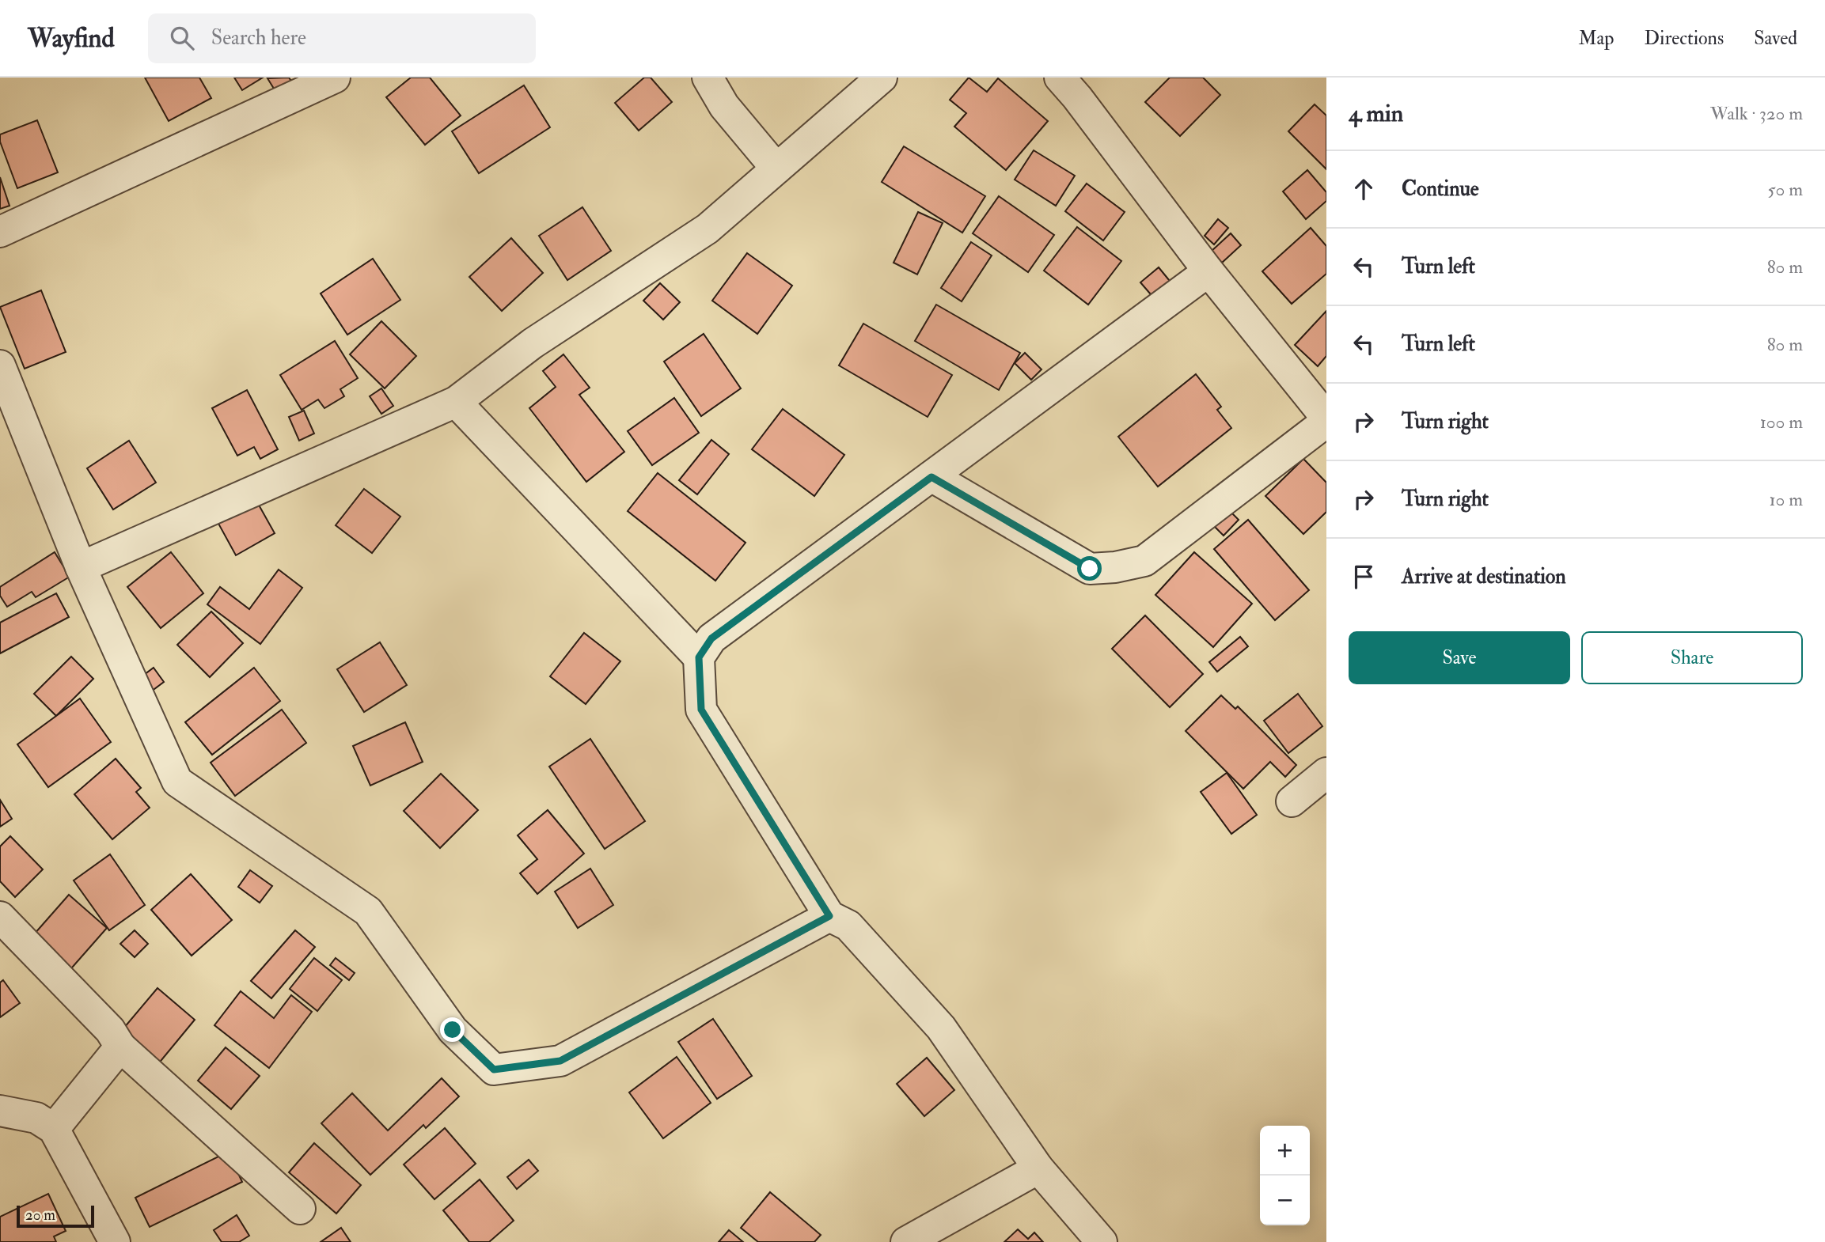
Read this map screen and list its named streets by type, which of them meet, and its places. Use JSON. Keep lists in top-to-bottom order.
{
  "scale_bar": "20 m",
  "page": {
    "header": "Wayfind",
    "search": "Search here",
    "nav": ["Map", "Directions", "Saved"],
    "heading": ["4 min", "Walk · 320 m"],
    "list": [
      ["Continue", "50 m"],
      ["Turn left", "80 m"],
      ["Turn left", "80 m"],
      ["Turn right", "100 m"],
      ["Turn right", "10 m"],
      "Arrive at destination"
    ],
    "buttons": ["Save", "Share"],
    "map_buttons": ["+", "−"],
    "scale": "20 m"
  }
}
